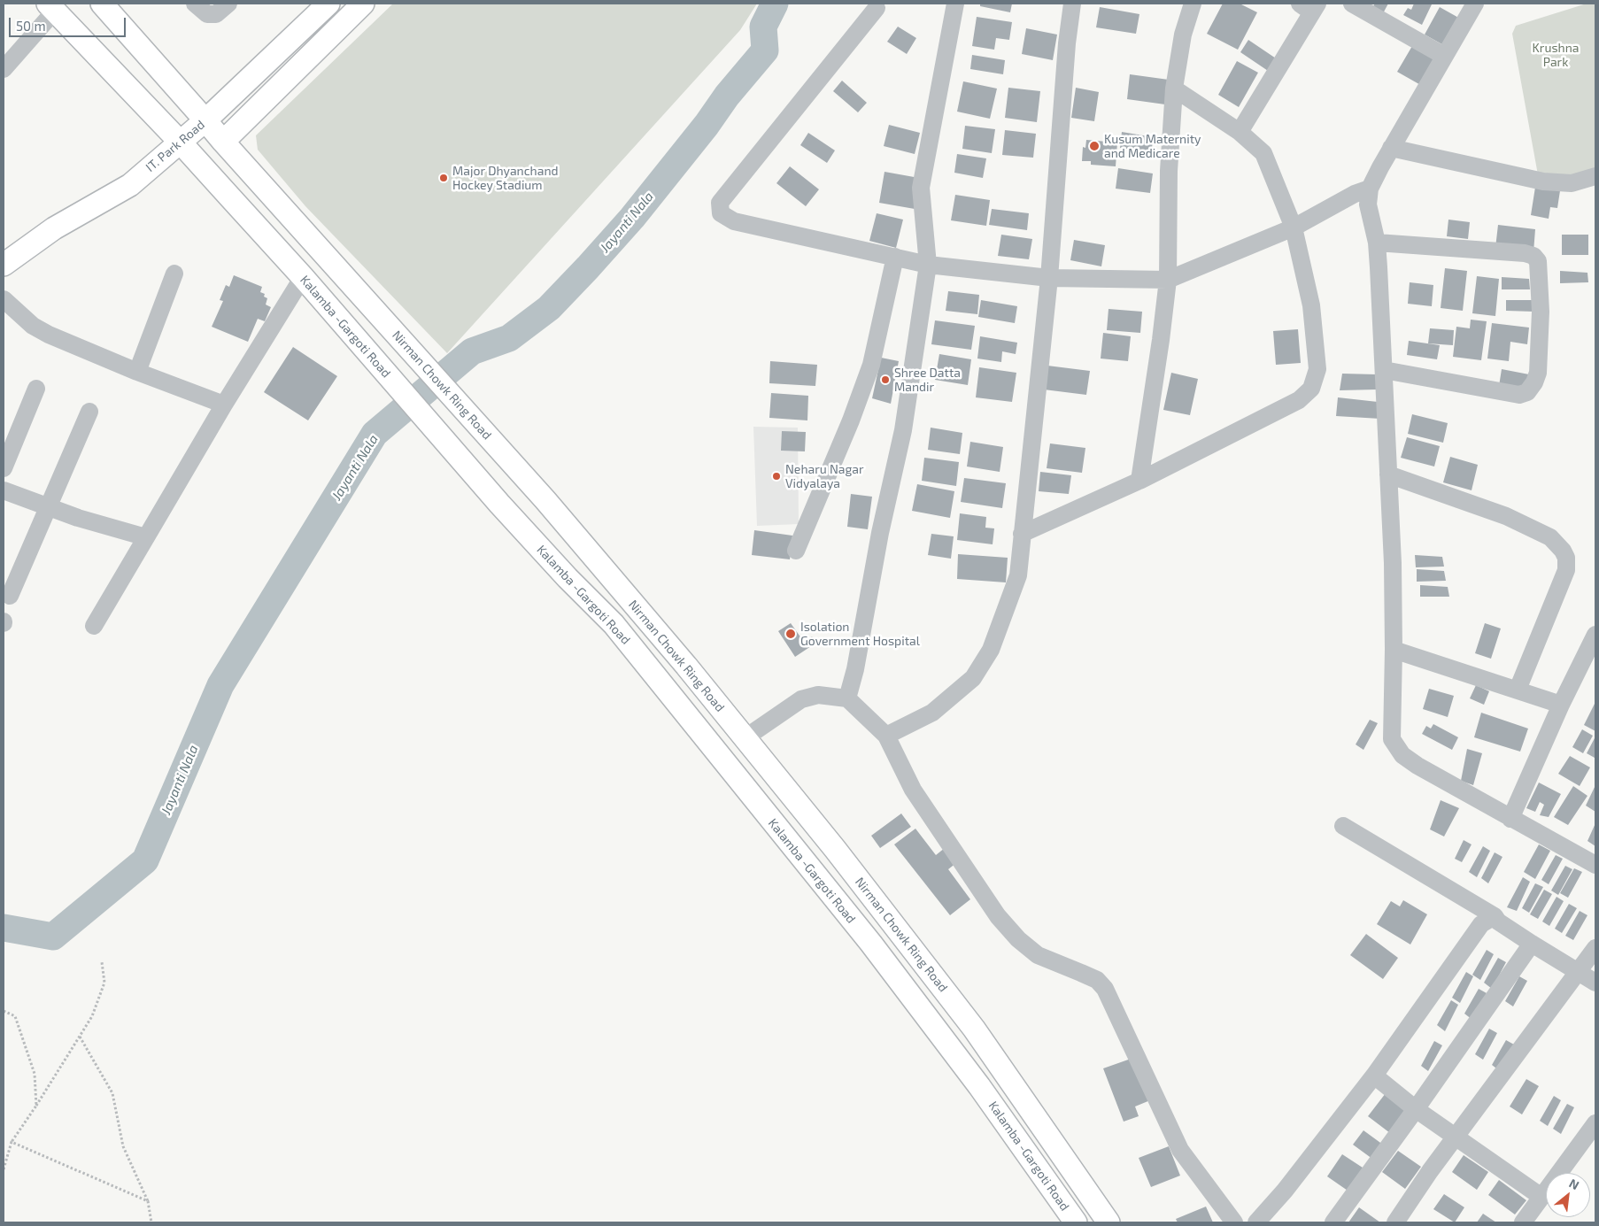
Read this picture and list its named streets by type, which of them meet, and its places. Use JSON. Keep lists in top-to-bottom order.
{
  "streets": {
    "main road": ["IT. Park Road", "Kalamba -Gargoti Road", "Nirman Chowk Ring Road"]
  },
  "crossings": [
    ["IT. Park Road", "Kalamba -Gargoti Road"],
    ["IT. Park Road", "Nirman Chowk Ring Road"]
  ],
  "water": ["Jayanti Nala"],
  "parks": ["Krushna Park"],
  "places": [
    "Kusum Maternity and Medicare",
    "Major Dhyanchand Hockey Stadium",
    "Shree Datta Mandir",
    "Neharu Nagar Vidyalaya",
    "Isolation Government Hospital"
  ],
  "scale_bar": "50 m",
  "north": "top right"
}
